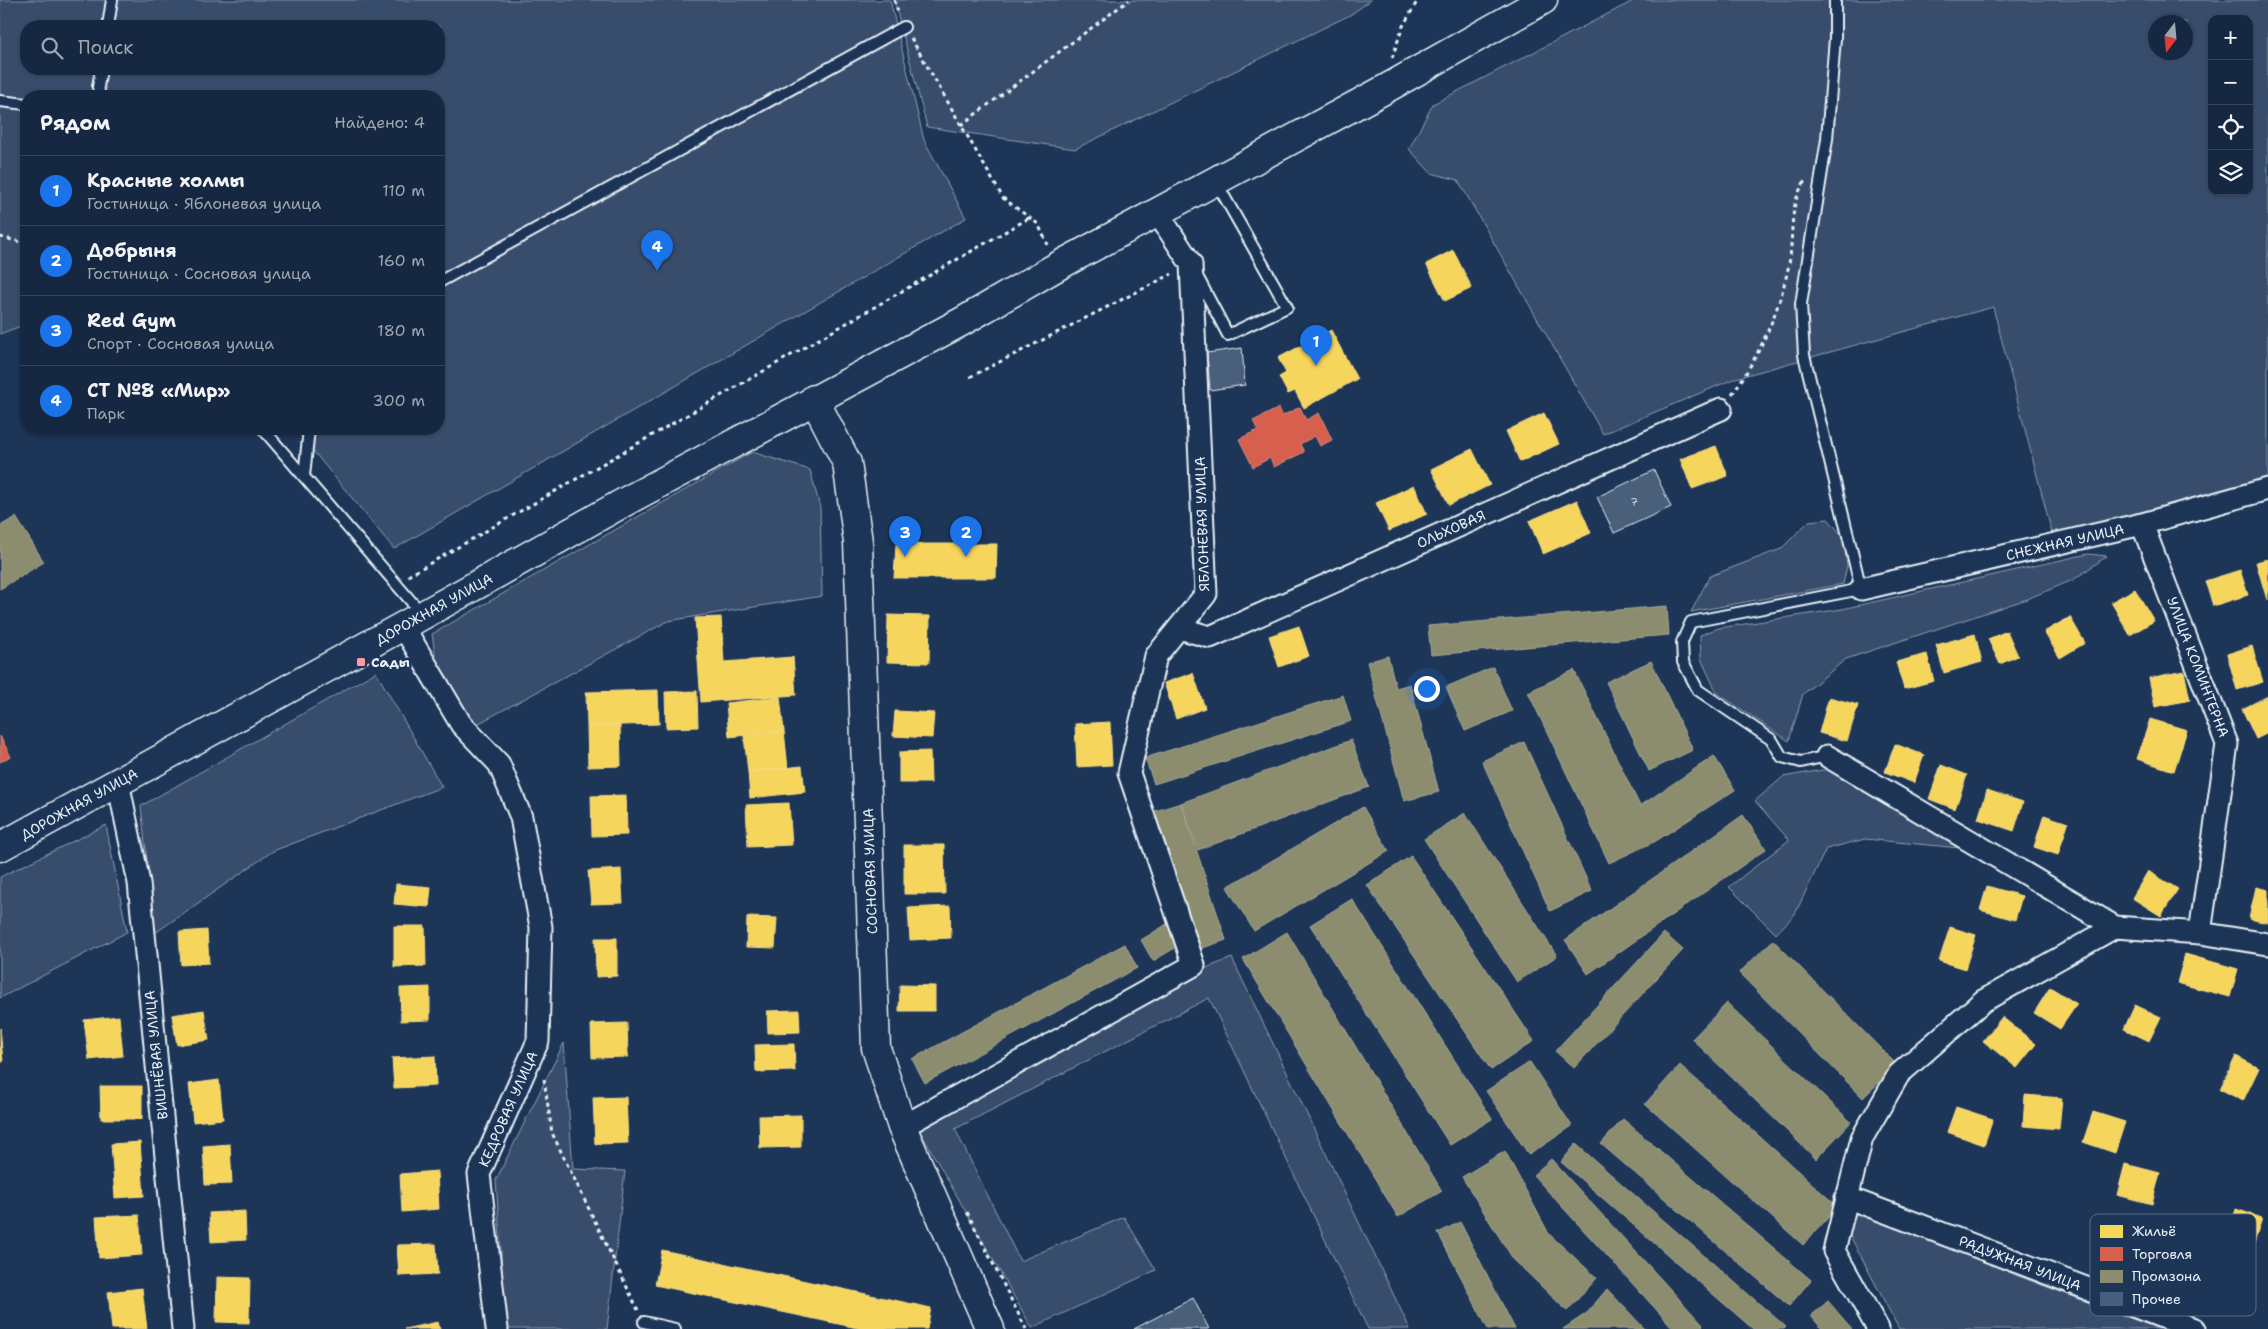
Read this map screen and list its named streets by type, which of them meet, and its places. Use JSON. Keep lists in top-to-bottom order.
{
  "streets": {
    "main road": ["ДОРОЖНАЯ УЛИЦА", "СОСНОВАЯ УЛИЦА"],
    "street": [
      "ЯБЛОНЕВАЯ УЛИЦА",
      "ОЛЬХОВАЯ",
      "СНЕЖНАЯ УЛИЦА",
      "УЛИЦА КОМИНТЕРНА",
      "ВИШНЁВАЯ УЛИЦА",
      "КЕДРОВАЯ УЛИЦА",
      "РАДУЖНАЯ УЛИЦА"
    ]
  },
  "crossings": [
    ["ЯБЛОНЕВАЯ УЛИЦА", "ОЛЬХОВАЯ"],
    ["ЯБЛОНЕВАЯ УЛИЦА", "ДОРОЖНАЯ УЛИЦА"],
    ["ЯБЛОНЕВАЯ УЛИЦА", "СОСНОВАЯ УЛИЦА"],
    ["СНЕЖНАЯ УЛИЦА", "УЛИЦА КОМИНТЕРНА"],
    ["ДОРОЖНАЯ УЛИЦА", "СОСНОВАЯ УЛИЦА"],
    ["ДОРОЖНАЯ УЛИЦА", "ВИШНЁВАЯ УЛИЦА"],
    ["ДОРОЖНАЯ УЛИЦА", "КЕДРОВАЯ УЛИЦА"]
  ],
  "places": {
    "transit": ["Сады"]
  },
  "house_numbers": ["7"],
  "legend": [
    "Жильё",
    "Торговля",
    "Промзона",
    "Прочее"
  ],
  "north": "bottom",
  "page": {
    "map_buttons": ["+", "−"],
    "search": "Поиск",
    "heading": ["Рядом", "Найдено: 4"],
    "list": [
      {
        "mark": "1",
        "name": "Красные холмы",
        "note": "Гостиница · Яблоневая улица",
        "value": "110 m"
      },
      {
        "mark": "2",
        "name": "Добрыня",
        "note": "Гостиница · Сосновая улица",
        "value": "160 m"
      },
      {
        "mark": "3",
        "name": "Red Gym",
        "note": "Спорт · Сосновая улица",
        "value": "180 m"
      },
      {
        "mark": "4",
        "name": "СТ №8 «Мир»",
        "note": "Парк",
        "value": "300 m"
      }
    ],
    "pins": [
      "4",
      "1",
      "2",
      "3"
    ]
  }
}
